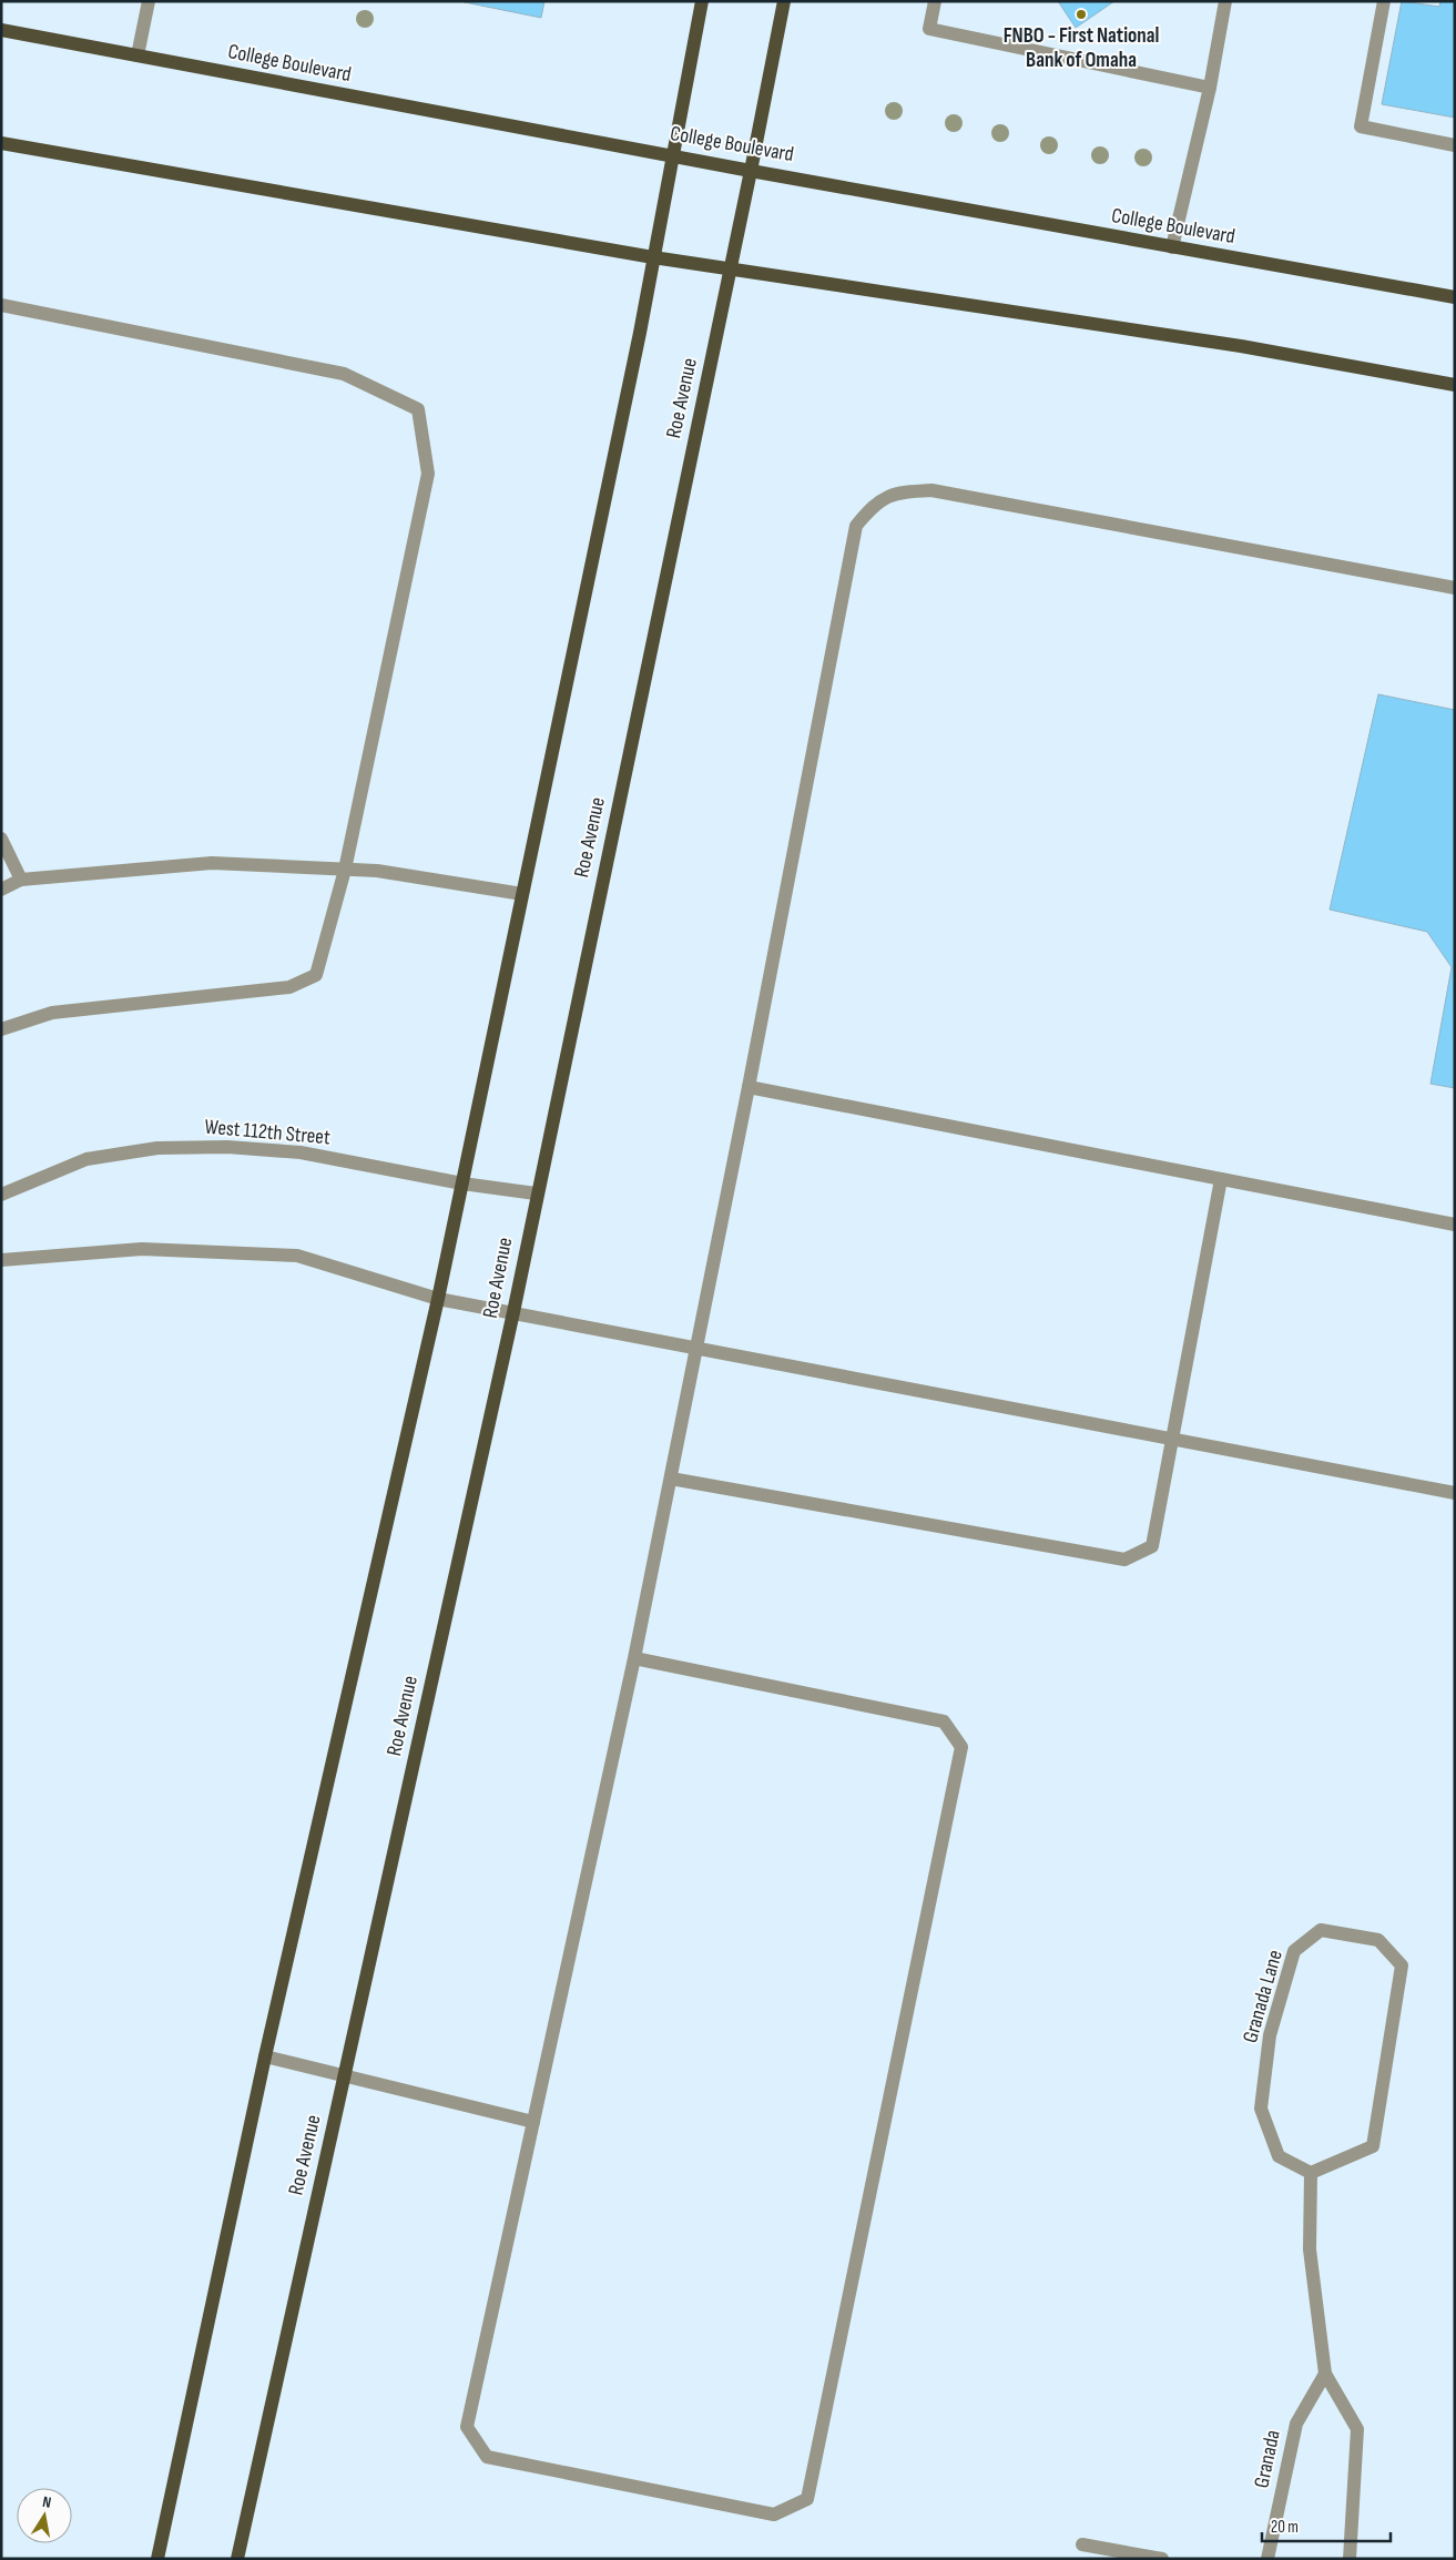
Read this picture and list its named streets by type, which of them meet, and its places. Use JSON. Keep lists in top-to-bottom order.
{
  "streets": {
    "main road": ["College Boulevard", "Roe Avenue"],
    "street": ["West 112th Street", "Granada Lane", "Granada"]
  },
  "crossings": [
    ["College Boulevard", "Roe Avenue"],
    ["Roe Avenue", "West 112th Street"]
  ],
  "places": ["FNBO - First National Bank of Omaha"],
  "scale_bar": "20 m",
  "north": "top"
}
